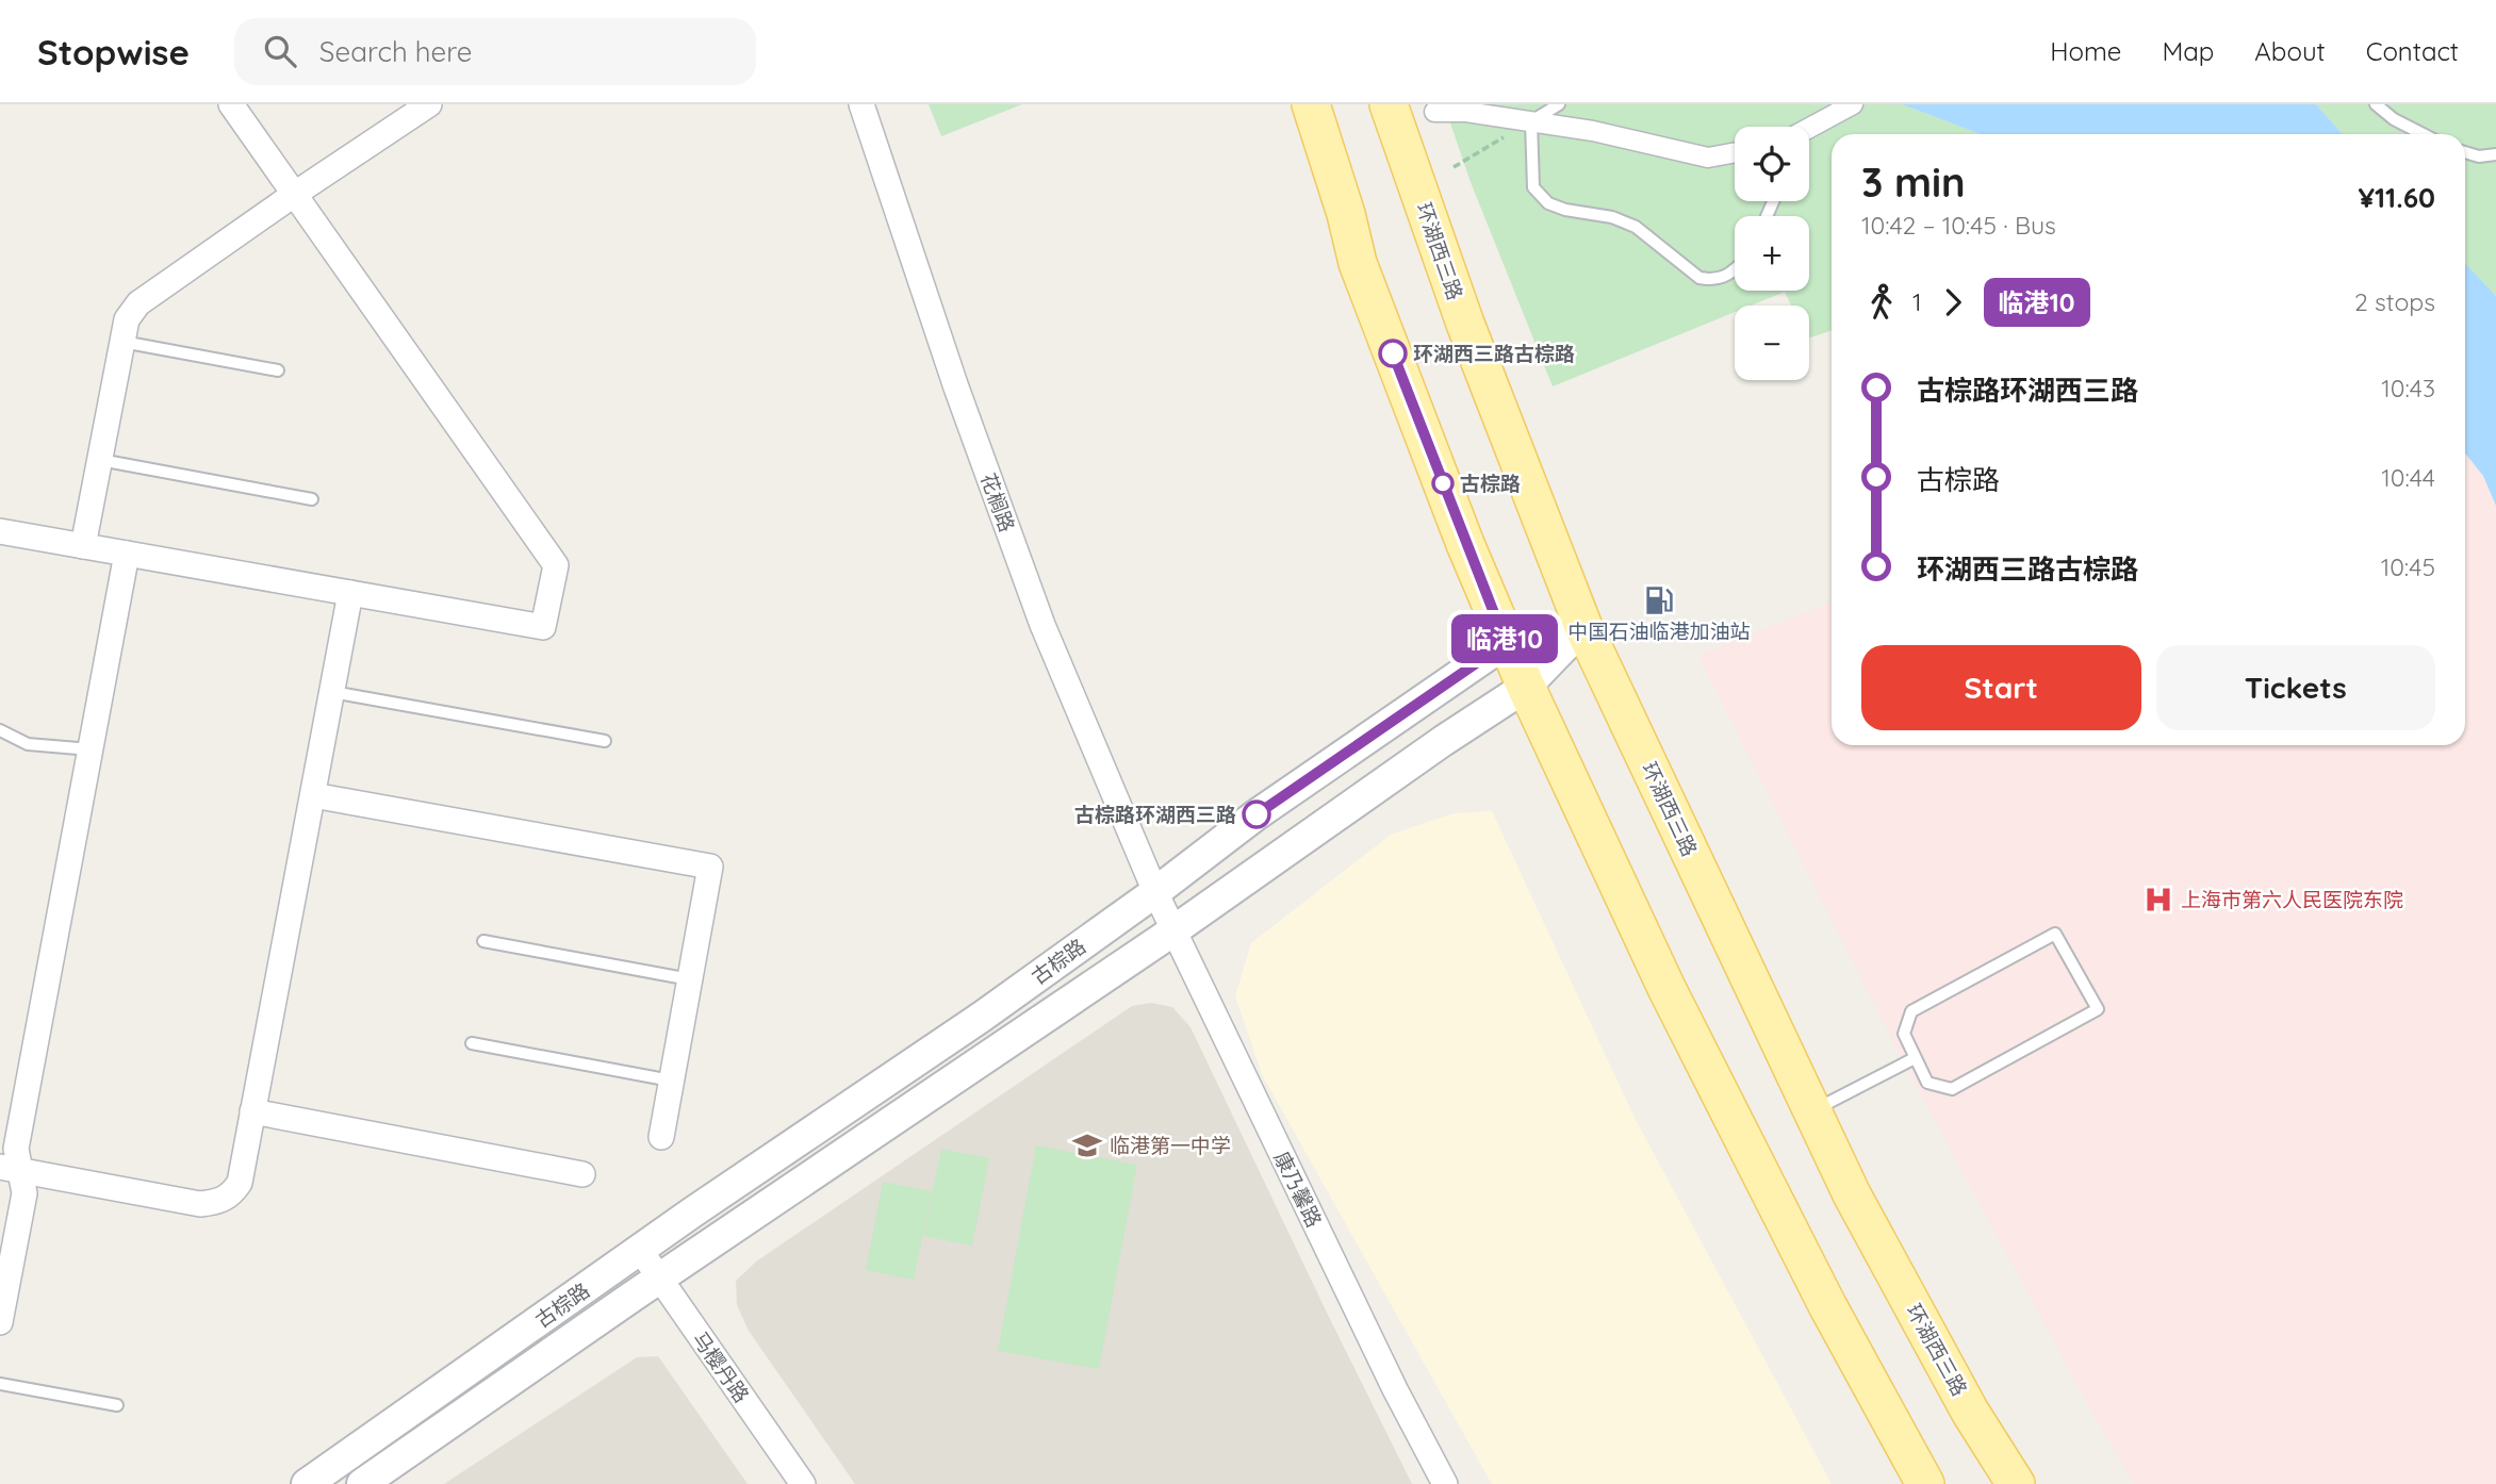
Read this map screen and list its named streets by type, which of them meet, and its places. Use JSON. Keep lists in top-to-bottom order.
{
  "streets": {
    "main road": ["环湖西三路"],
    "street": [
      "花榈路",
      "古棕路",
      "康乃馨路",
      "马樱丹路"
    ]
  },
  "crossings": [
    ["环湖西三路", "古棕路"],
    ["花榈路", "古棕路"],
    ["花榈路", "康乃馨路"],
    ["古棕路", "康乃馨路"],
    ["古棕路", "马樱丹路"]
  ],
  "places": {
    "other": ["环湖西三路古棕路", "古棕路", "古棕路环湖西三路"],
    "fuel station": ["中国石油临港加油站"],
    "hospital": ["上海市第六人民医院东院"],
    "school or university": ["临港第一中学"]
  },
  "lines": ["bus line 临港10"],
  "page": {
    "header": "Stopwise",
    "search": "Search here",
    "nav": [
      "Home",
      "Map",
      "About",
      "Contact"
    ],
    "on_map": "临港10",
    "map_buttons": ["+", "−"],
    "heading": ["3 min", "10:42 – 10:45 · Bus", "¥11.60"],
    "legs": ["1", "临港10", "2 stops"],
    "list": [
      {
        "name": "古棕路环湖西三路",
        "value": "10:43"
      },
      {
        "name": "古棕路",
        "value": "10:44"
      },
      {
        "name": "环湖西三路古棕路",
        "value": "10:45"
      }
    ],
    "buttons": ["Start", "Tickets"]
  }
}
